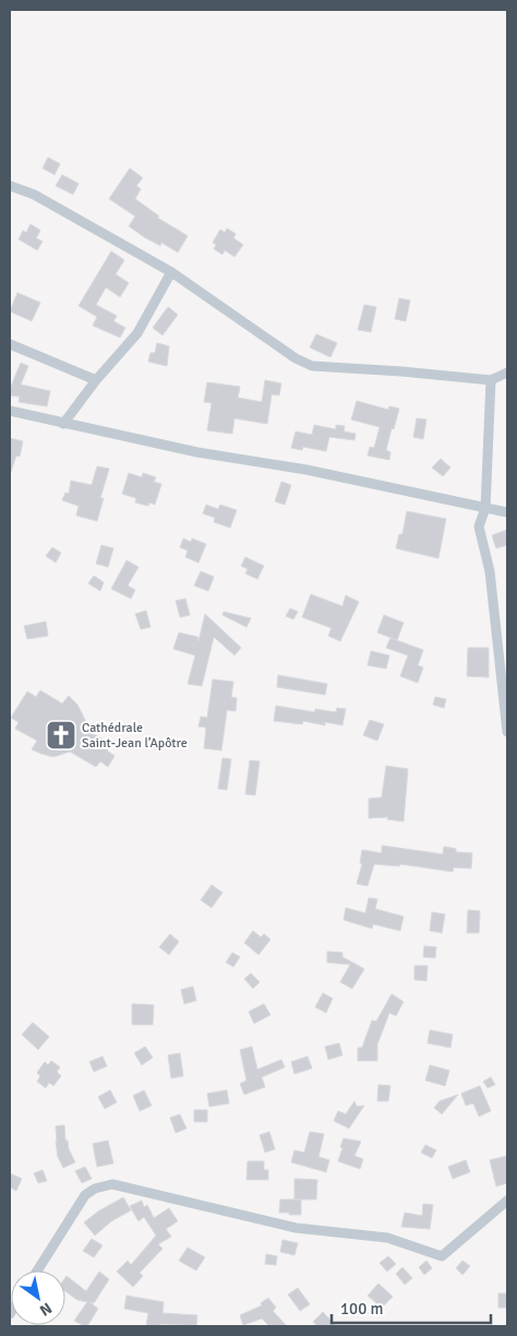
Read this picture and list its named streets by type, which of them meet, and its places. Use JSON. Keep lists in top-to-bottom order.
{
  "places": {
    "church": ["Cathédrale Saint-Jean l’Apôtre"]
  },
  "scale_bar": "100 m",
  "north": "bottom right"
}
